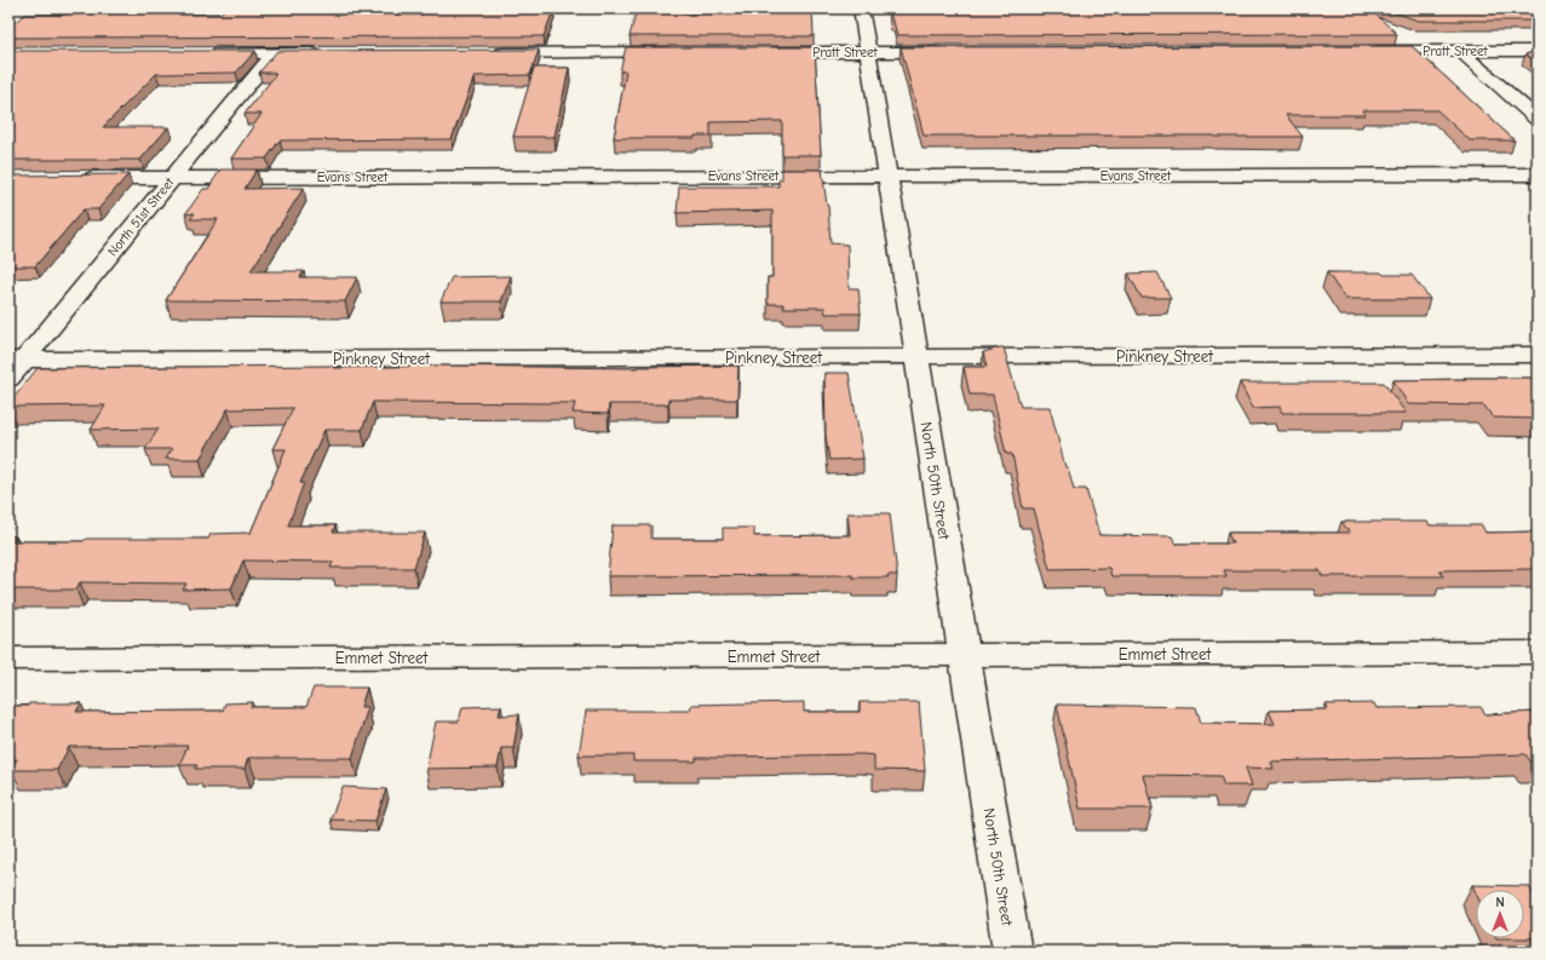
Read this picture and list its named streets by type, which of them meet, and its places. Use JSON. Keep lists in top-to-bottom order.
{
  "streets": {
    "street": [
      "Pratt Street",
      "Evans Street",
      "North 51st Street",
      "Pinkney Street",
      "North 50th Street",
      "Emmet Street"
    ]
  },
  "crossings": [
    ["Pratt Street", "North 50th Street"],
    ["Evans Street", "North 51st Street"],
    ["Evans Street", "North 50th Street"],
    ["North 51st Street", "Pinkney Street"],
    ["Pinkney Street", "North 50th Street"],
    ["North 50th Street", "Emmet Street"]
  ],
  "north": "top"
}
